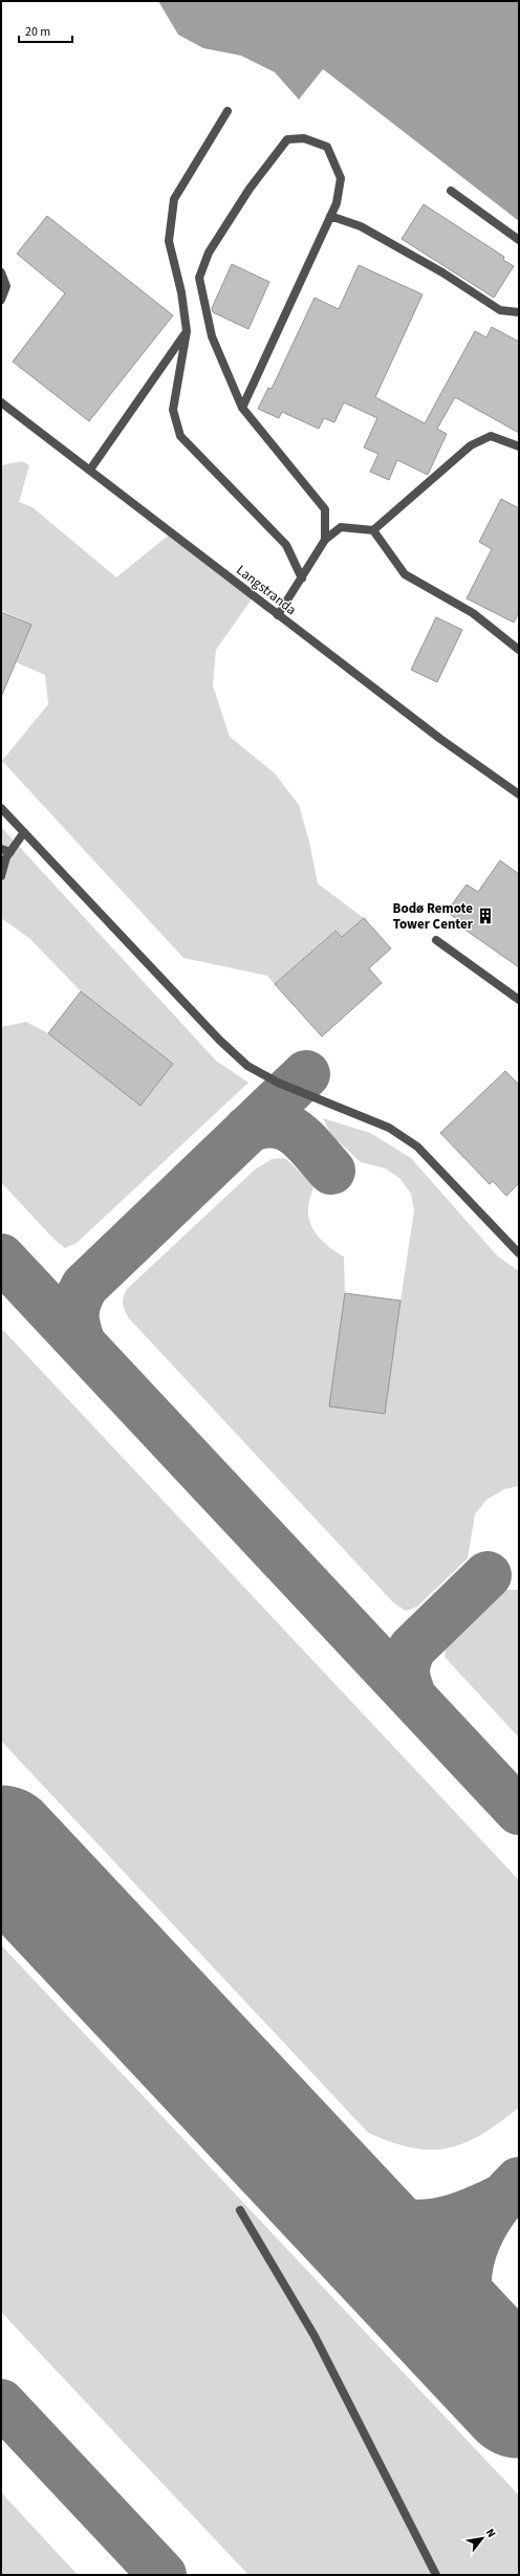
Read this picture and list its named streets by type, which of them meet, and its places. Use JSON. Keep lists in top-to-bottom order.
{
  "streets": {
    "street": ["Langstranda"]
  },
  "places": {
    "building": ["Bodø Remote Tower Center"]
  },
  "scale_bar": "20 m",
  "north": "top right"
}
